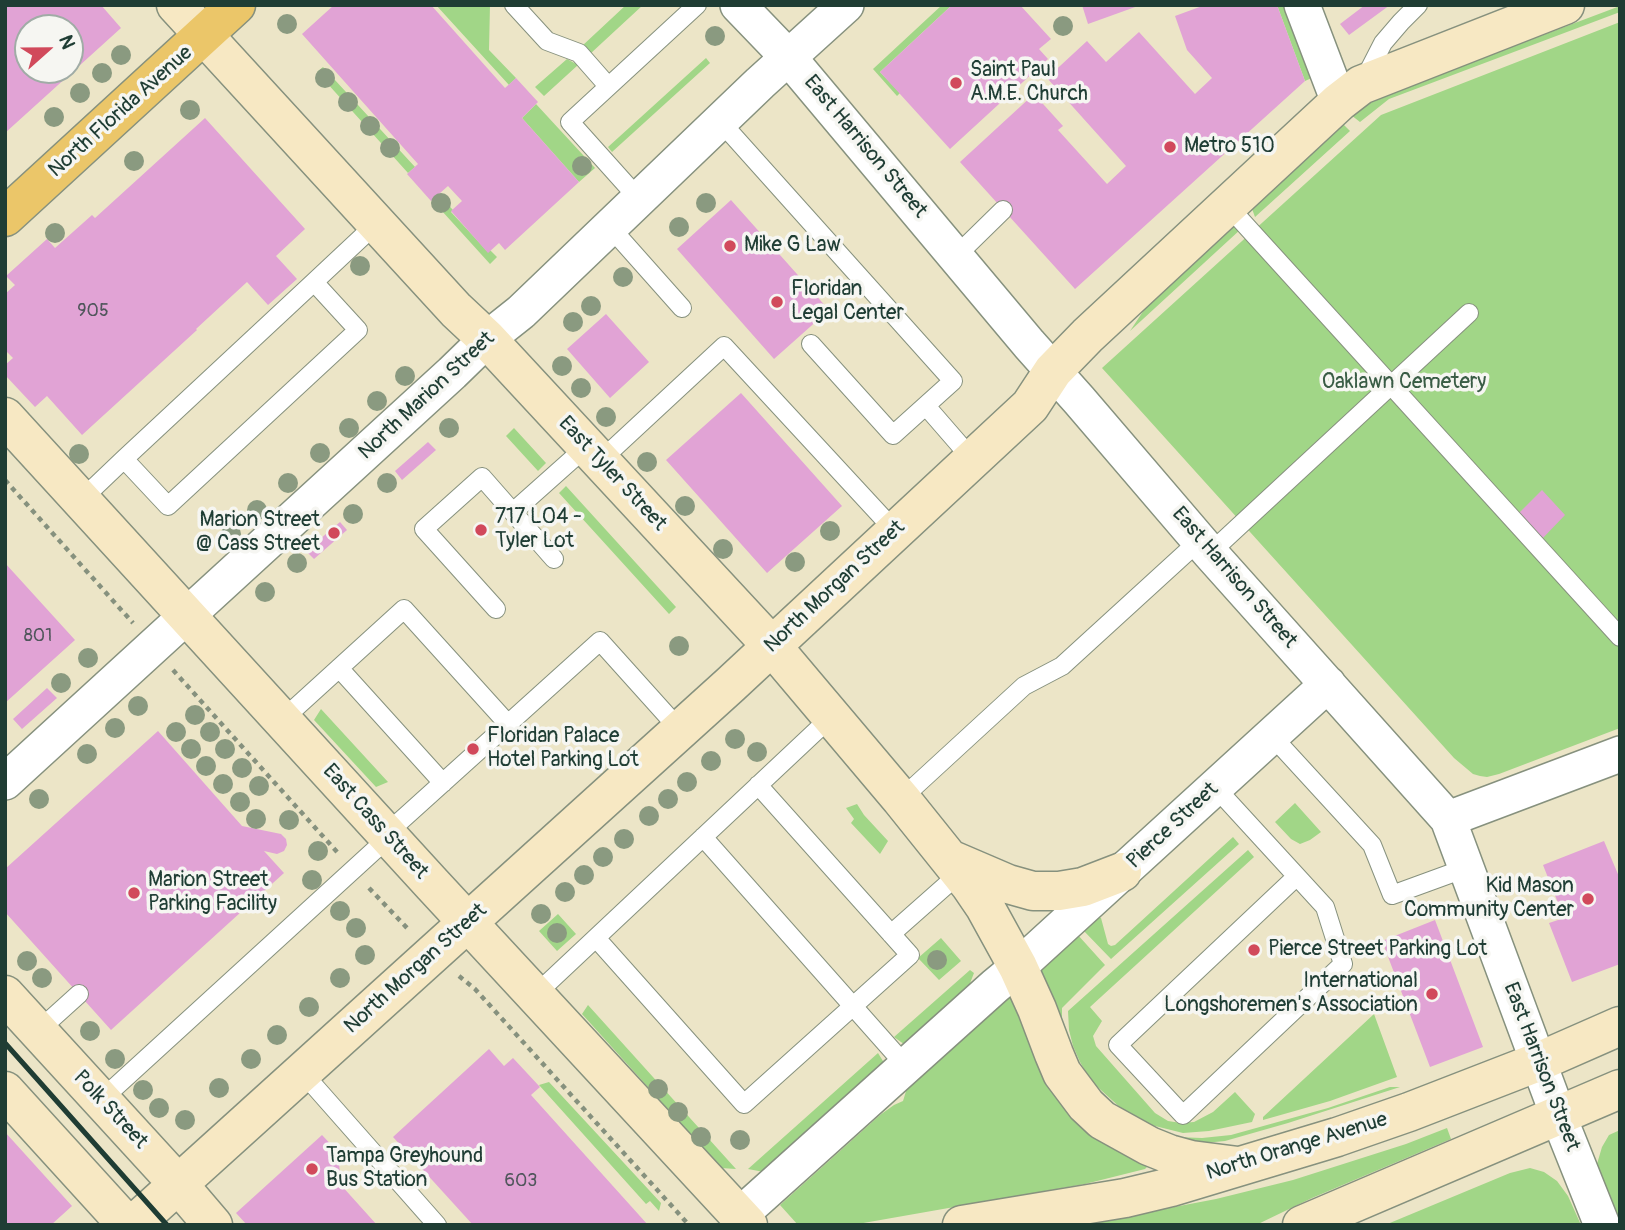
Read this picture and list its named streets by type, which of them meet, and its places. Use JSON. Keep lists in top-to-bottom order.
{
  "streets": {
    "main road": [
      "North Florida Avenue",
      "East Tyler Street",
      "North Morgan Street",
      "East Cass Street",
      "Polk Street",
      "North Orange Avenue"
    ],
    "street": ["East Harrison Street", "North Marion Street", "Pierce Street"]
  },
  "crossings": [
    ["North Florida Avenue", "East Tyler Street"],
    ["East Harrison Street", "North Marion Street"],
    ["East Harrison Street", "North Morgan Street"],
    ["East Harrison Street", "Pierce Street"],
    ["East Harrison Street", "North Orange Avenue"],
    ["North Marion Street", "East Tyler Street"],
    ["North Marion Street", "East Cass Street"],
    ["East Tyler Street", "North Morgan Street"],
    ["East Tyler Street", "Pierce Street"],
    ["East Tyler Street", "North Orange Avenue"],
    ["North Morgan Street", "East Cass Street"],
    ["North Morgan Street", "Polk Street"],
    ["East Cass Street", "Pierce Street"]
  ],
  "parks": ["Oaklawn Cemetery"],
  "places": [
    "Saint Paul A.M.E. Church",
    "Metro 510",
    "Mike G Law",
    "Floridan Legal Center",
    "717 L04 - Tyler Lot",
    "Marion Street @ Cass Street",
    "Floridan Palace Hotel Parking Lot",
    "Marion Street Parking Facility",
    "Kid Mason Community Center",
    "Pierce Street Parking Lot",
    "International Longshoremen's Association",
    "Tampa Greyhound Bus Station"
  ],
  "house_numbers": ["905", "801", "603"],
  "north": "right"
}
